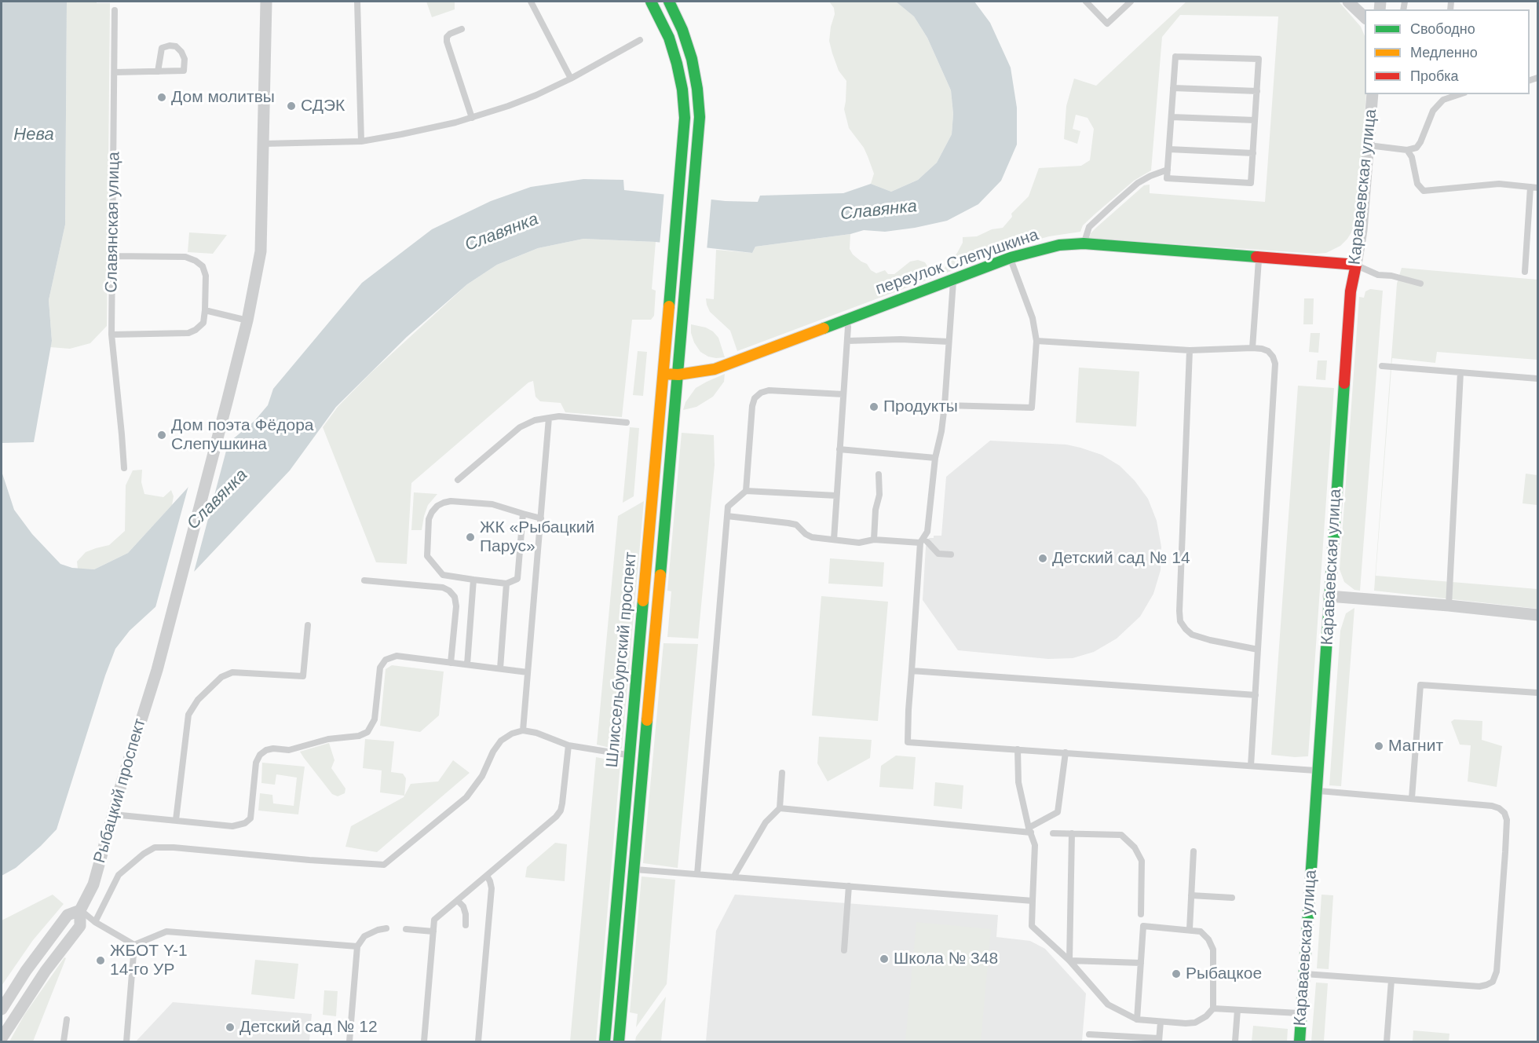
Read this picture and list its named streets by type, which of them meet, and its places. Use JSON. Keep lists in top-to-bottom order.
{
  "streets": {
    "main road": ["Караваевская улица", "переулок Слепушкина", "Шлиссельбургский проспект"],
    "street": ["Рыбацкий проспект"],
    "lane": ["Славянская улица"]
  },
  "crossings": [
    ["Караваевская улица", "переулок Слепушкина"],
    ["переулок Слепушкина", "Шлиссельбургский проспект"]
  ],
  "water": ["Нева", "Славянка"],
  "places": [
    "Дом молитвы",
    "СДЭК",
    "Продукты",
    "Дом поэта Фёдора Слепушкина",
    "ЖК «Рыбацкий Парус»",
    "Детский сад № 14",
    "Магнит",
    "Школа № 348",
    "ЖБОТ Y-1 14-го УР",
    "Рыбацкое",
    "Детский сад № 12"
  ],
  "legend": ["Свободно", "Медленно", "Пробка"]
}
